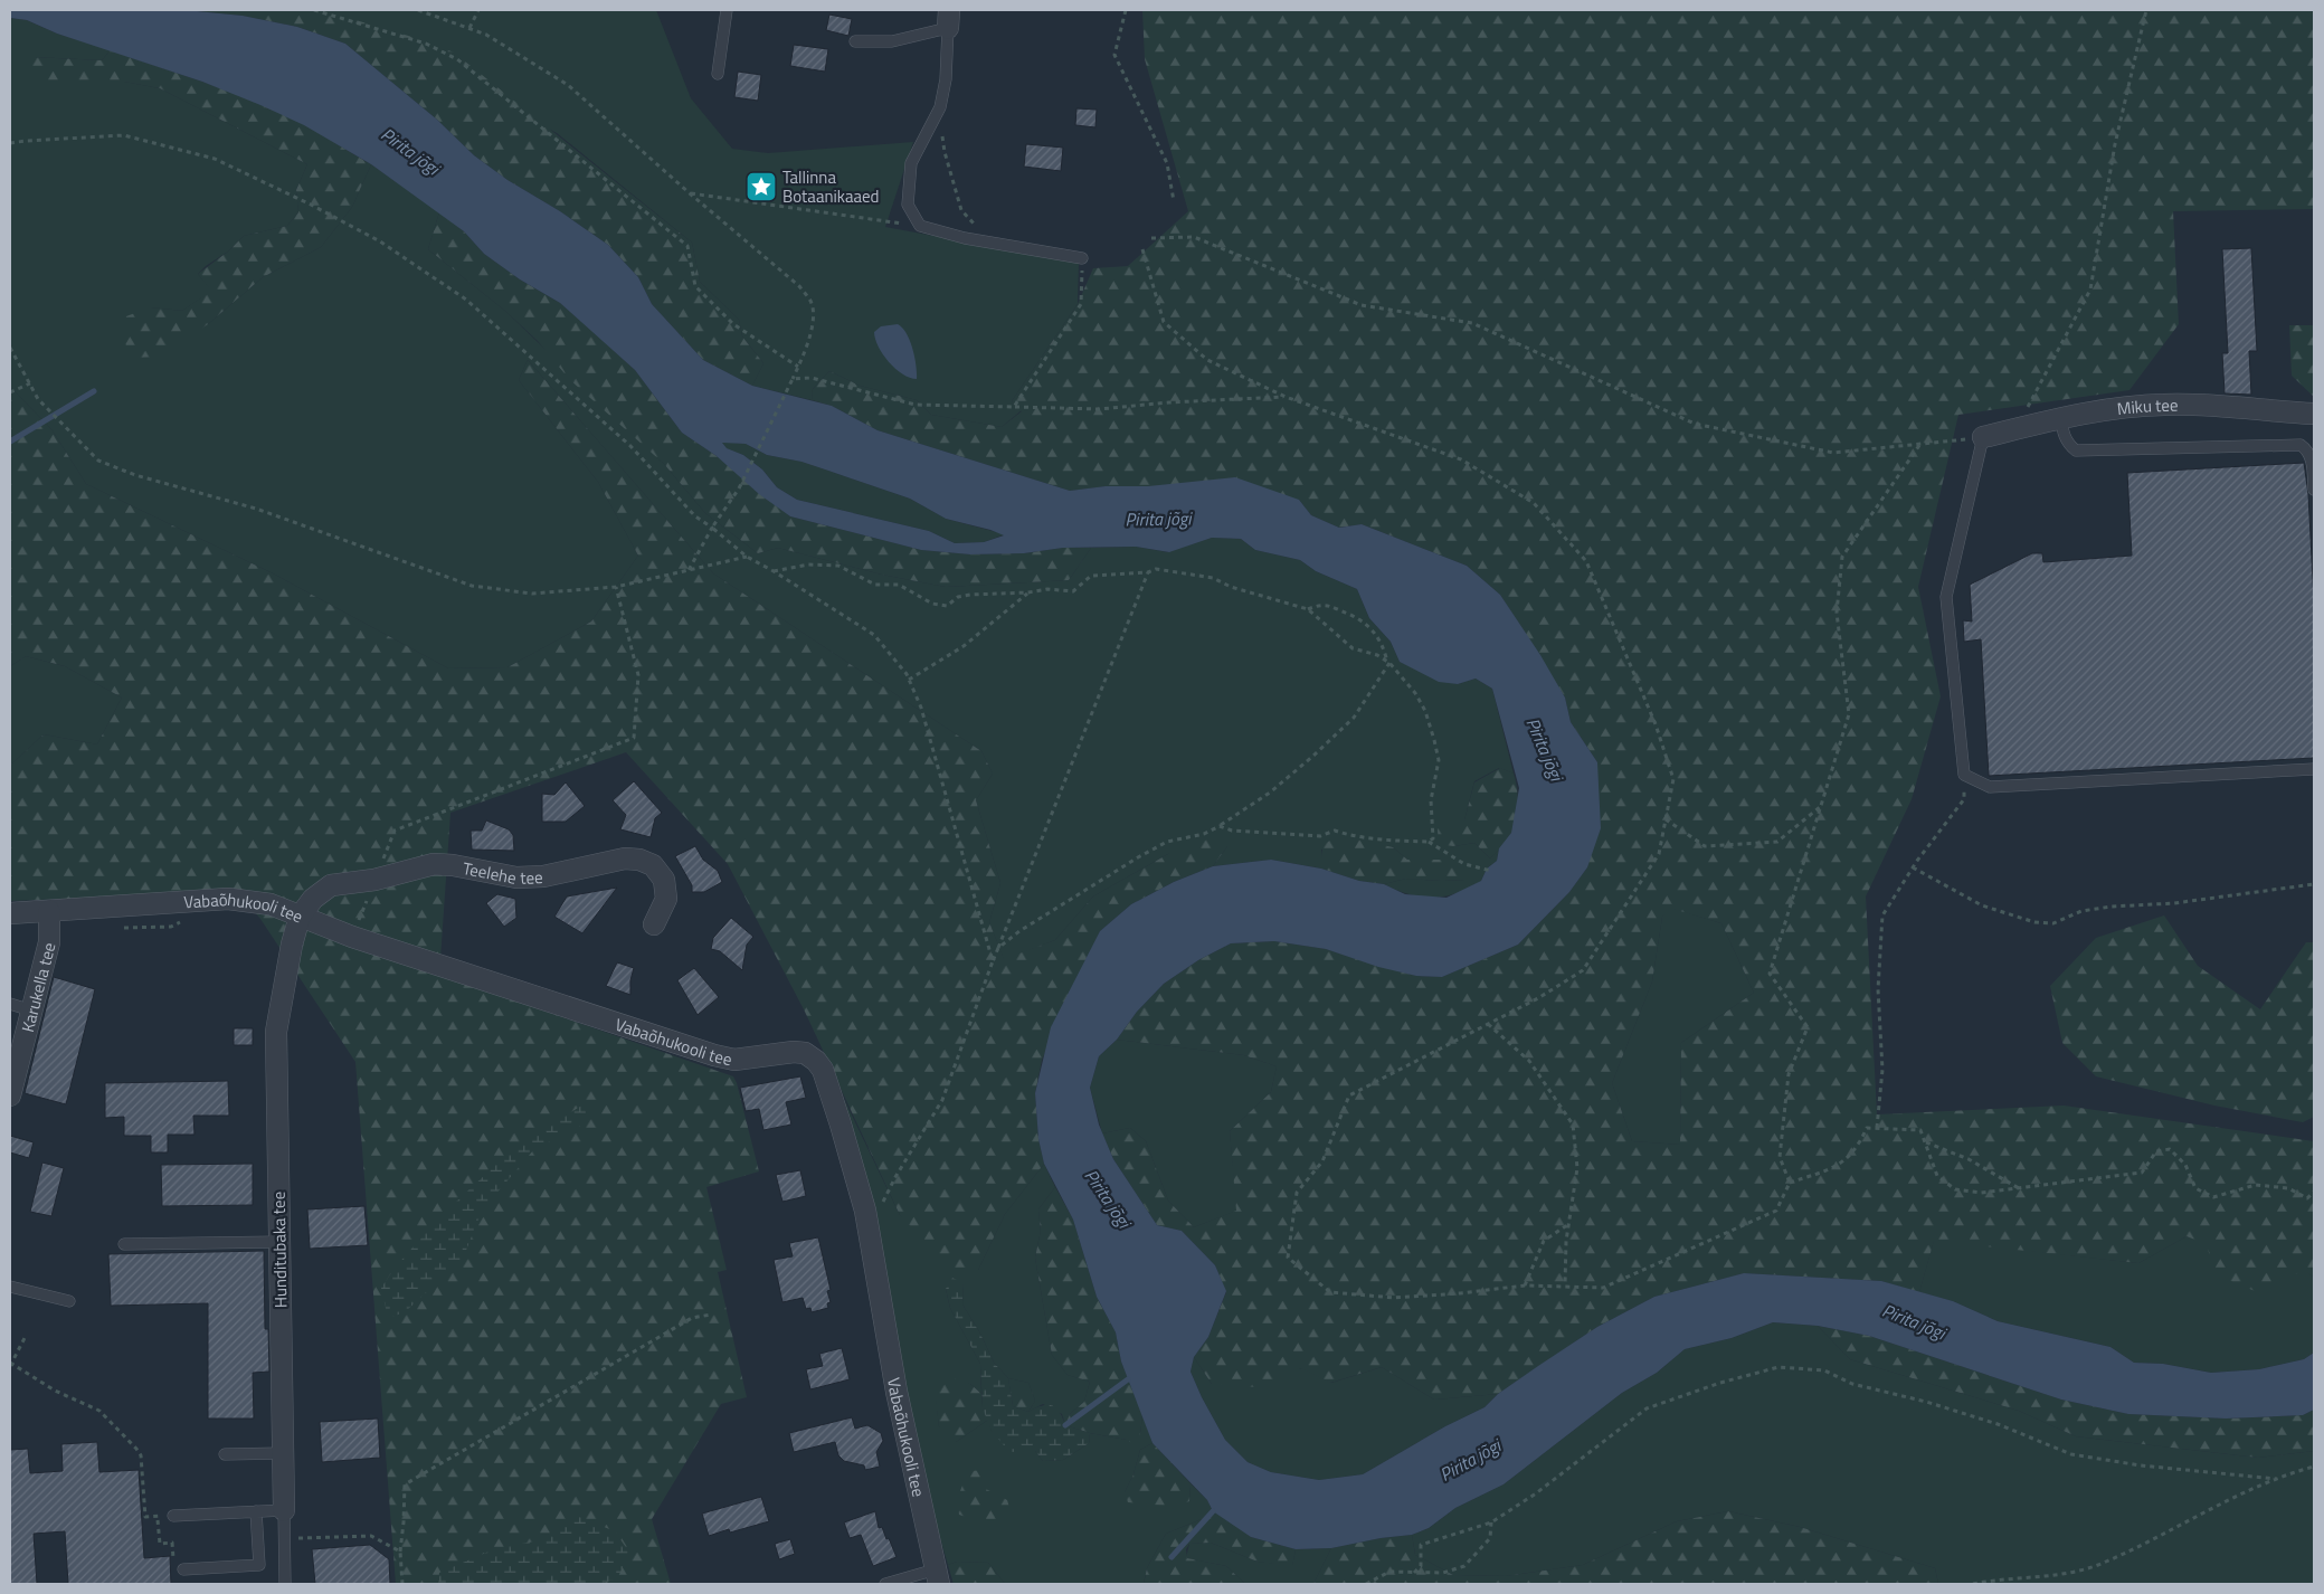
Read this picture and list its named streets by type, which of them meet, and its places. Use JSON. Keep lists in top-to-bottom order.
{
  "streets": {
    "street": [
      "Miku tee",
      "Teelehe tee",
      "Vabaõhukooli tee",
      "Karukella tee",
      "Hunditubaka tee"
    ]
  },
  "crossings": [
    ["Teelehe tee", "Vabaõhukooli tee"],
    ["Teelehe tee", "Hunditubaka tee"],
    ["Vabaõhukooli tee", "Karukella tee"],
    ["Vabaõhukooli tee", "Hunditubaka tee"]
  ],
  "water": ["Pirita jõgi"],
  "places": {
    "place": ["Tallinna Botaanikaaed"]
  }
}
